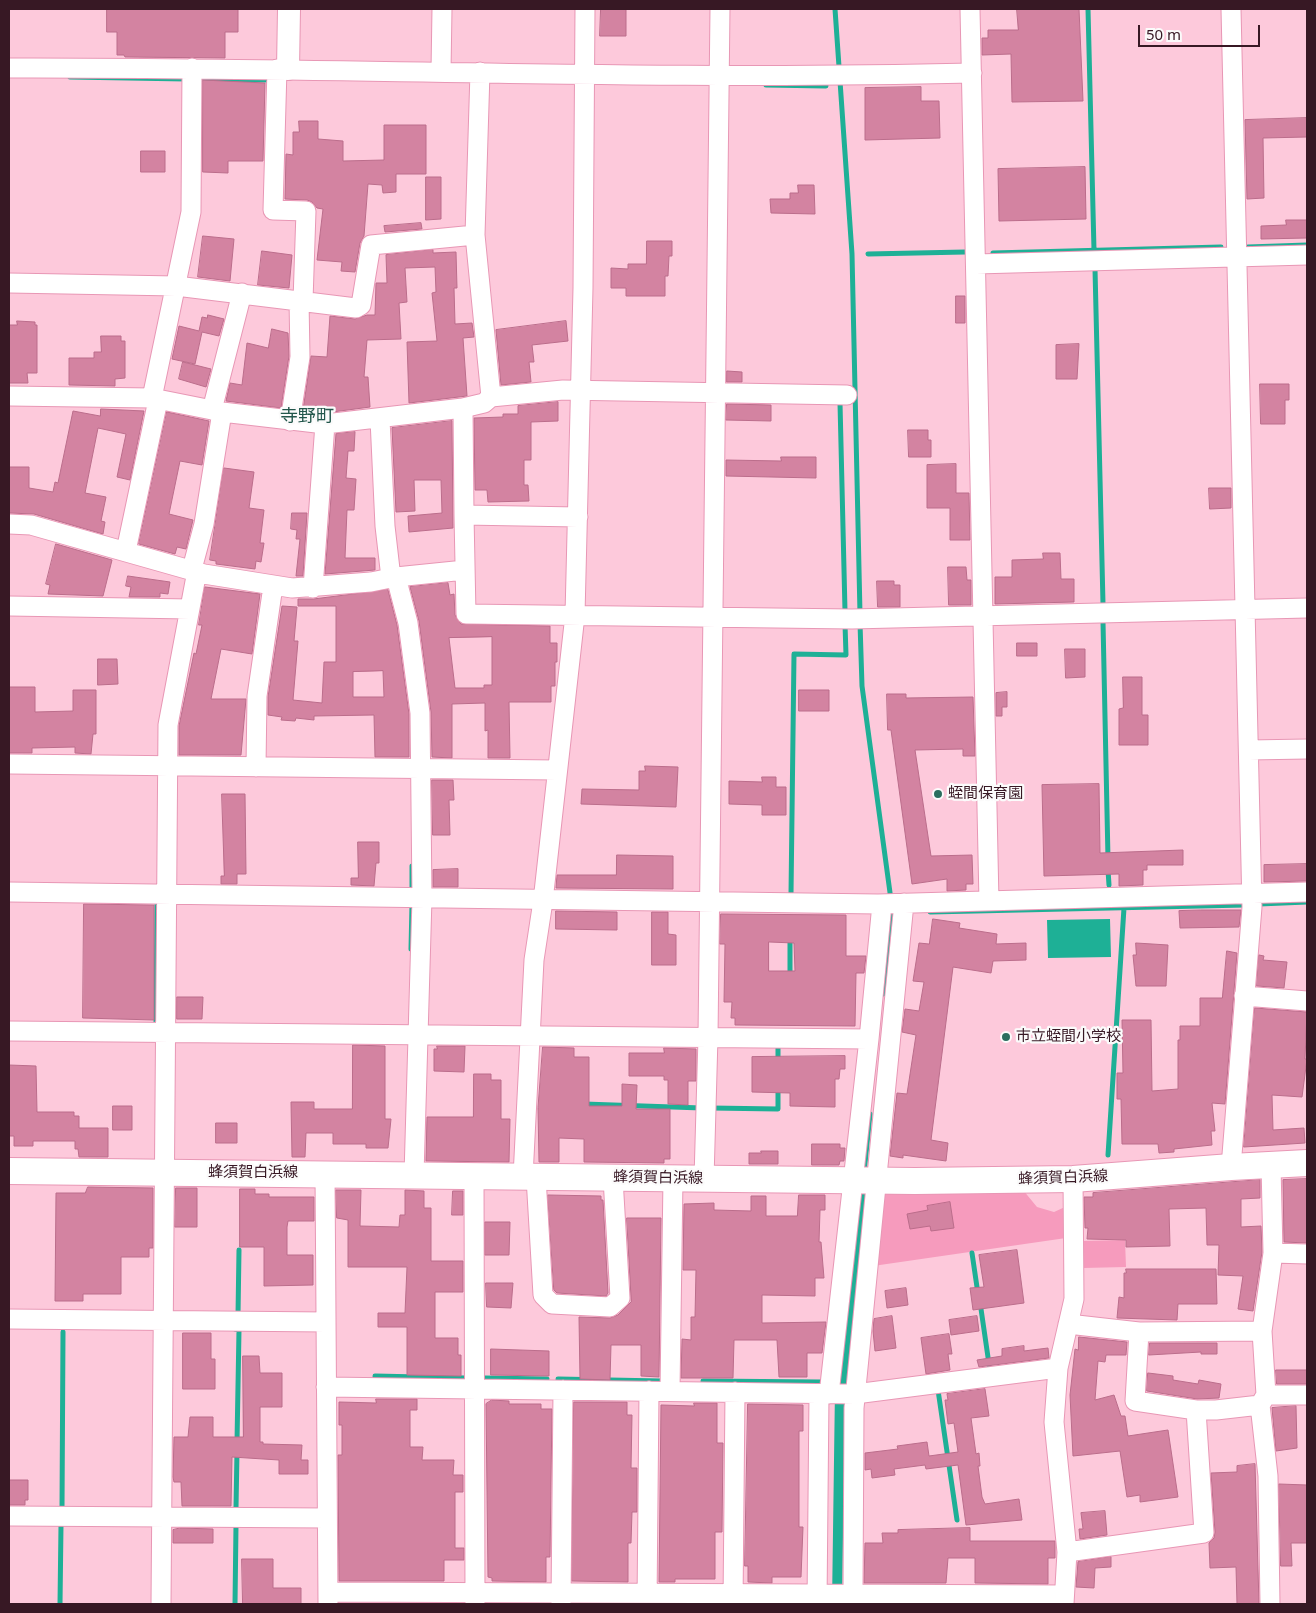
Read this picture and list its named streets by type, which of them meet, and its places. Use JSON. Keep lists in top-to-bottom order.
{
  "streets": {
    "main road": ["蜂須賀白浜線"]
  },
  "districts": ["寺野町"],
  "places": ["蛭間保育園", "市立蛭間小学校"],
  "scale_bar": "50 m"
}
